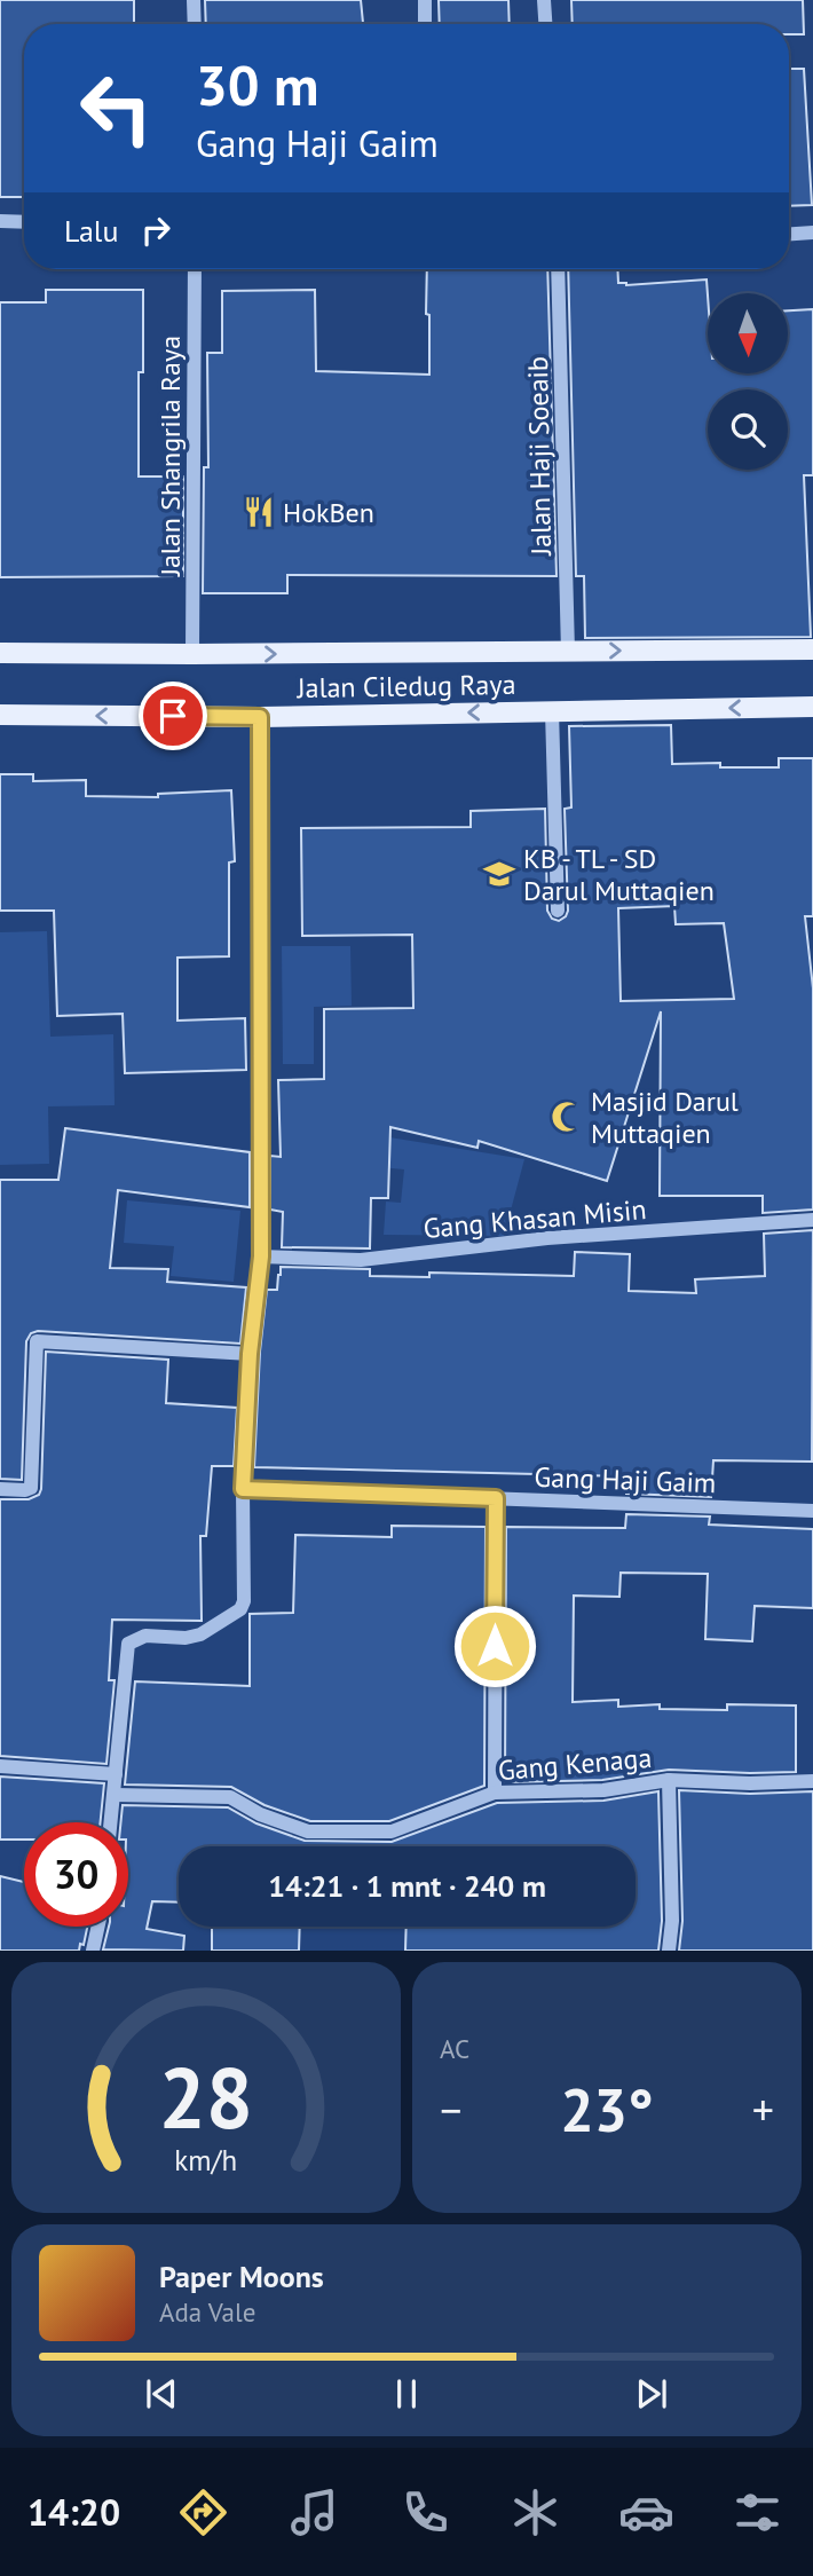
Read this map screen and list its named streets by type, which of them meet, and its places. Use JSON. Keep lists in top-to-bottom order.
{
  "streets": {
    "main road": ["Jalan Ciledug Raya"],
    "street": [
      "Jalan Shangrila Raya",
      "Jalan Haji Soeaib",
      "Gang Khasan Misin",
      "Gang Haji Gaim",
      "Gang Kenaga"
    ]
  },
  "crossings": [
    ["Jalan Shangrila Raya", "Jalan Ciledug Raya"],
    ["Jalan Haji Soeaib", "Jalan Ciledug Raya"]
  ],
  "places": {
    "restaurant": ["HokBen"],
    "school or university": ["KB - TL - SD Darul Muttaqien"],
    "mosque": ["Masjid Darul Muttaqien"]
  },
  "north": "bottom",
  "page": {
    "turn": ["30 m", "Gang Haji Gaim"],
    "then": "Lalu",
    "limit": "30",
    "trip": "14:21 · 1 mnt · 240 m",
    "tile": "AC",
    "heat": ["−", "23°", "+"],
    "song": ["Paper Moons", "Ada Vale"],
    "tabs": "14:20",
    "gauge": ["28", "km/h"]
  }
}
